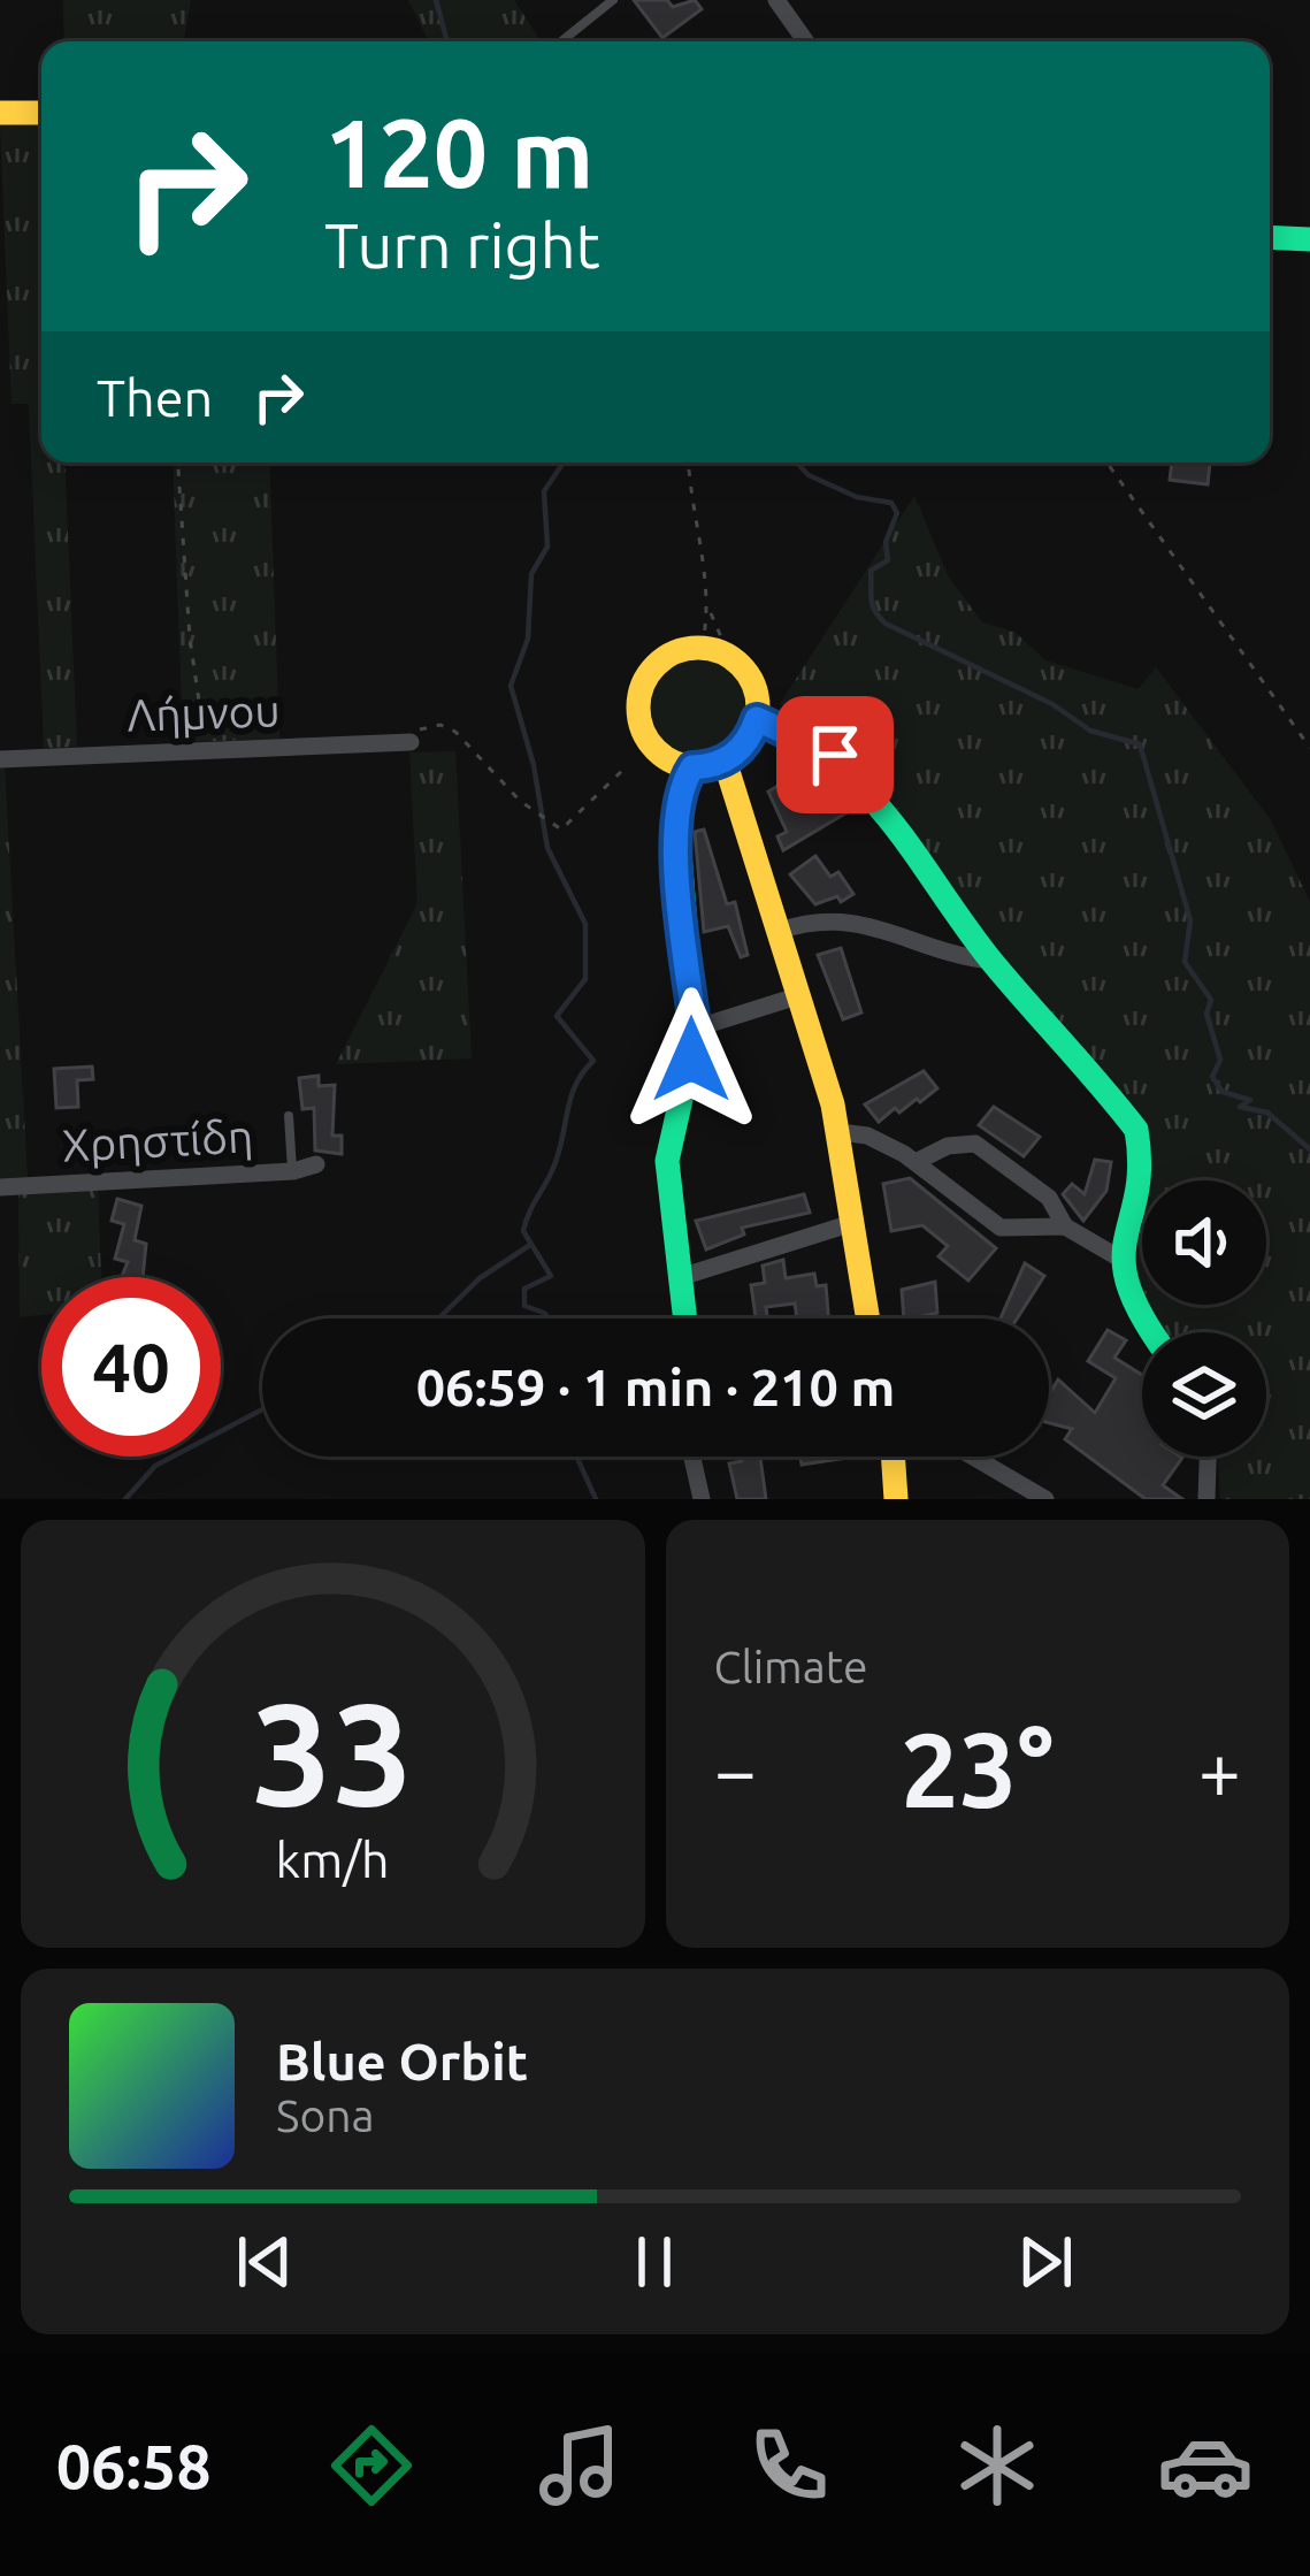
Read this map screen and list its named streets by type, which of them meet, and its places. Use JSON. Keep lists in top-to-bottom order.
{
  "streets": {
    "street": ["Λήμνου", "Χρηστίδη"]
  },
  "page": {
    "turn": ["120 m", "Turn right"],
    "then": "Then",
    "limit": "40",
    "trip": "06:59 · 1 min · 210 m",
    "tile": "Climate",
    "heat": ["−", "23°", "+"],
    "song": ["Blue Orbit", "Sona"],
    "tabs": "06:58",
    "gauge": ["33", "km/h"]
  }
}
